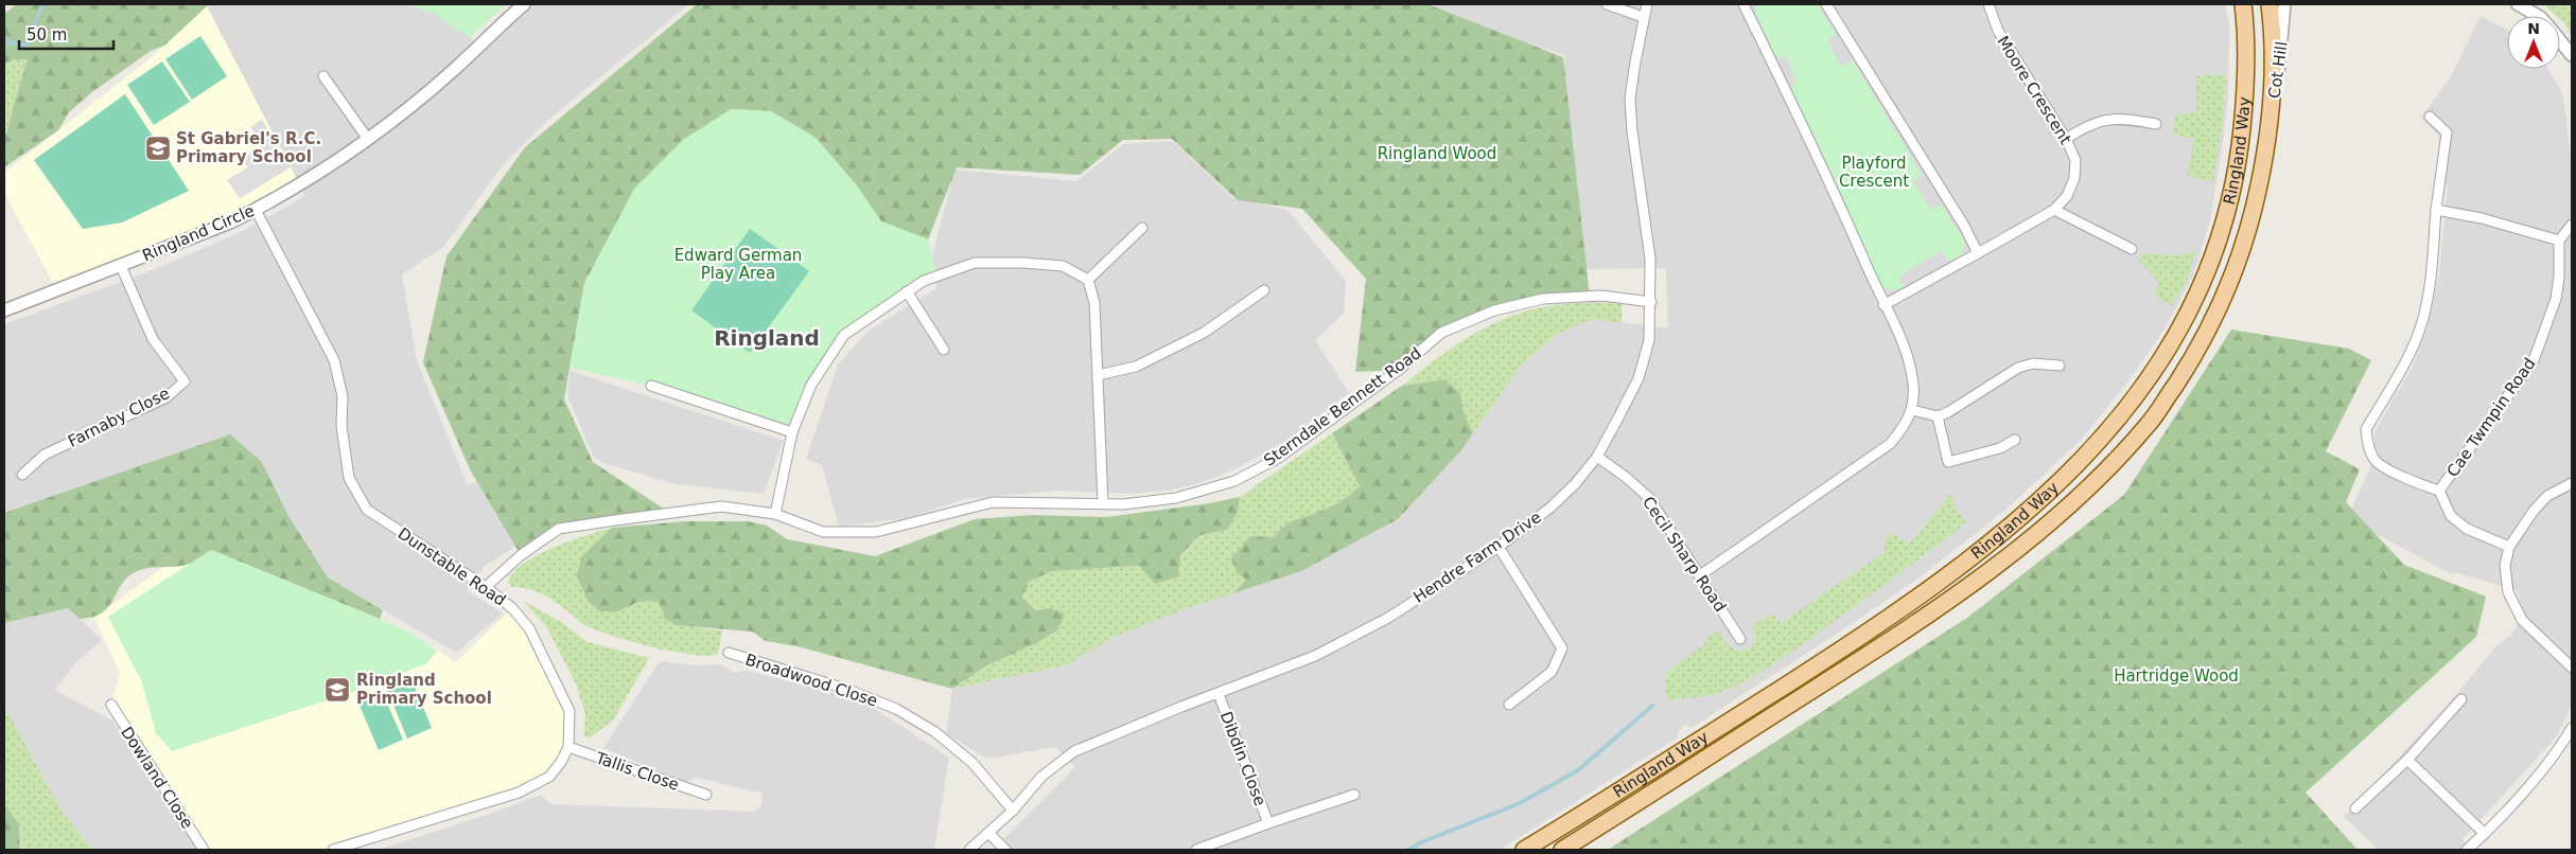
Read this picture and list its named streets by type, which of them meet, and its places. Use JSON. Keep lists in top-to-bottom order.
{
  "streets": {
    "main road": ["Ringland Way"],
    "street": [
      "Cot Hill",
      "Moore Crescent",
      "Ringland Circle",
      "Sterndale Bennett Road",
      "Farnaby Close",
      "Cae Twmpin Road",
      "Cecil Sharp Road",
      "Hendre Farm Drive",
      "Dunstable Road",
      "Broadwood Close",
      "Dibdin Close",
      "Tallis Close",
      "Dowland Close"
    ]
  },
  "crossings": [
    ["Cot Hill", "Ringland Way"],
    ["Ringland Circle", "Farnaby Close"],
    ["Ringland Circle", "Dunstable Road"],
    ["Sterndale Bennett Road", "Hendre Farm Drive"],
    ["Sterndale Bennett Road", "Dunstable Road"],
    ["Cecil Sharp Road", "Hendre Farm Drive"],
    ["Hendre Farm Drive", "Broadwood Close"],
    ["Hendre Farm Drive", "Dibdin Close"],
    ["Dunstable Road", "Tallis Close"]
  ],
  "districts": ["Ringland"],
  "parks": [
    "Ringland Wood",
    "Playford Crescent",
    "Edward German Play Area",
    "Hartridge Wood"
  ],
  "places": {
    "school or university": ["St Gabriel's R.C. Primary School", "Ringland Primary School"]
  },
  "scale_bar": "50 m",
  "north": "top"
}
